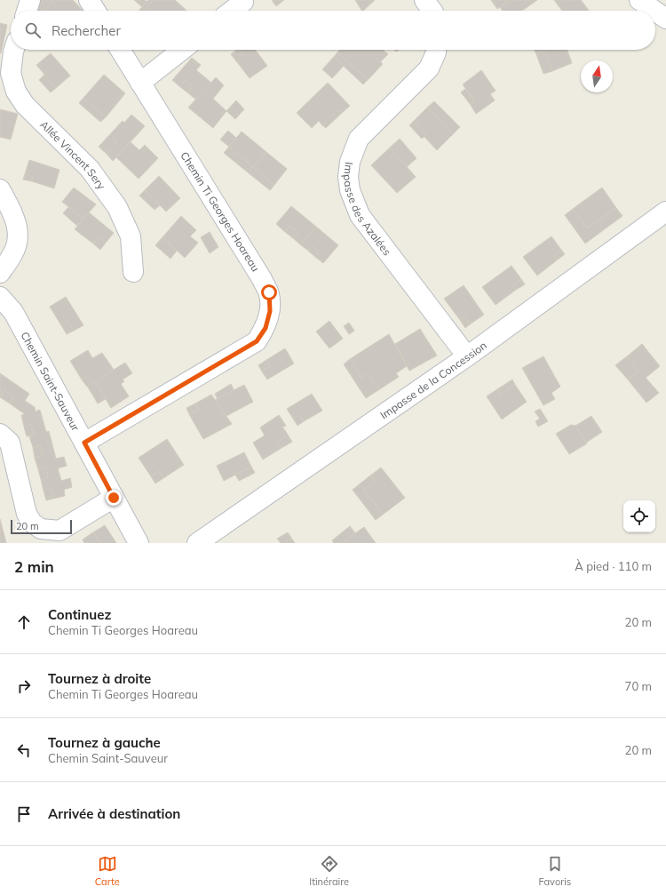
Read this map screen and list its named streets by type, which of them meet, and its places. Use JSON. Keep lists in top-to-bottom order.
{
  "streets": {
    "street": [
      "Allée Vincent Sery",
      "Impasse des Azalées",
      "Chemin Ti Georges Hoareau",
      "Impasse de la Concession",
      "Chemin Saint-Sauveur"
    ]
  },
  "crossings": [
    ["Impasse des Azalées", "Impasse de la Concession"],
    ["Chemin Ti Georges Hoareau", "Chemin Saint-Sauveur"]
  ],
  "scale_bar": "20 m",
  "north": "top",
  "page": {
    "search": "Rechercher",
    "scale": "20 m",
    "heading": ["2 min", "À pied · 110 m"],
    "list": [
      ["Continuez", "Chemin Ti Georges Hoareau", "20 m"],
      ["Tournez à droite", "Chemin Ti Georges Hoareau", "70 m"],
      ["Tournez à gauche", "Chemin Saint-Sauveur", "20 m"],
      "Arrivée à destination"
    ],
    "nav": ["Carte", "Itinéraire", "Favoris"]
  }
}
